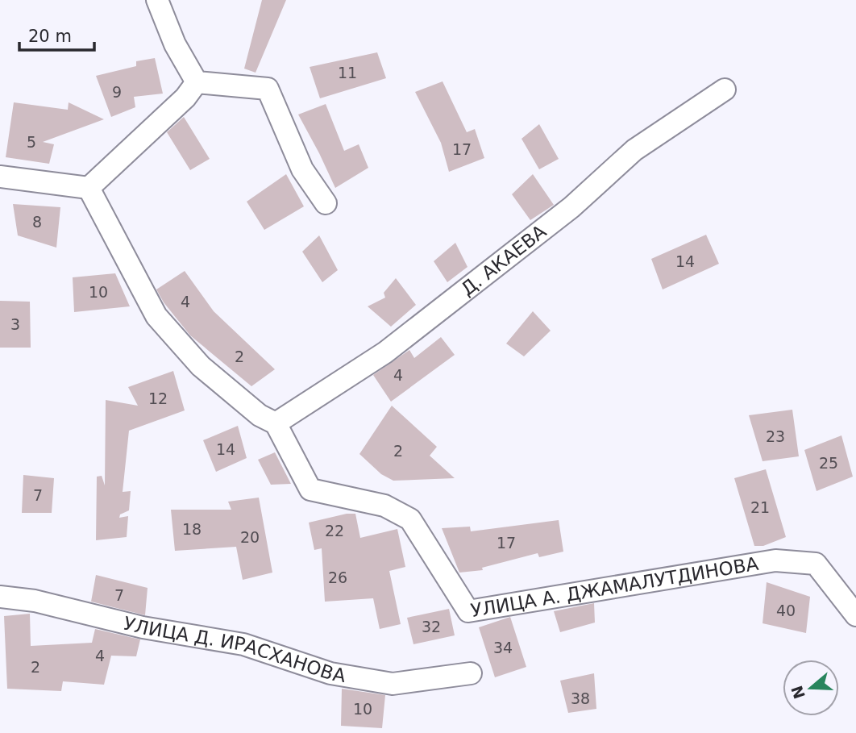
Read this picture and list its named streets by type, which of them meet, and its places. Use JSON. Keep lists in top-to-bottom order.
{
  "streets": {
    "street": ["Д. АКАЕВА", "УЛИЦА А. ДЖАМАЛУТДИНОВА", "УЛИЦА Д. ИРАСХАНОВА"]
  },
  "crossings": [
    ["Д. АКАЕВА", "УЛИЦА А. ДЖАМАЛУТДИНОВА"]
  ],
  "house_numbers": [
    "11",
    "9",
    "5",
    "17",
    "8",
    "14",
    "10",
    "4",
    "3",
    "2",
    "4",
    "12",
    "23",
    "14",
    "2",
    "25",
    "7",
    "21",
    "18",
    "22",
    "20",
    "17",
    "26",
    "7",
    "40",
    "32",
    "34",
    "4",
    "2",
    "38",
    "10"
  ],
  "scale_bar": "20 m",
  "north": "left"
}
